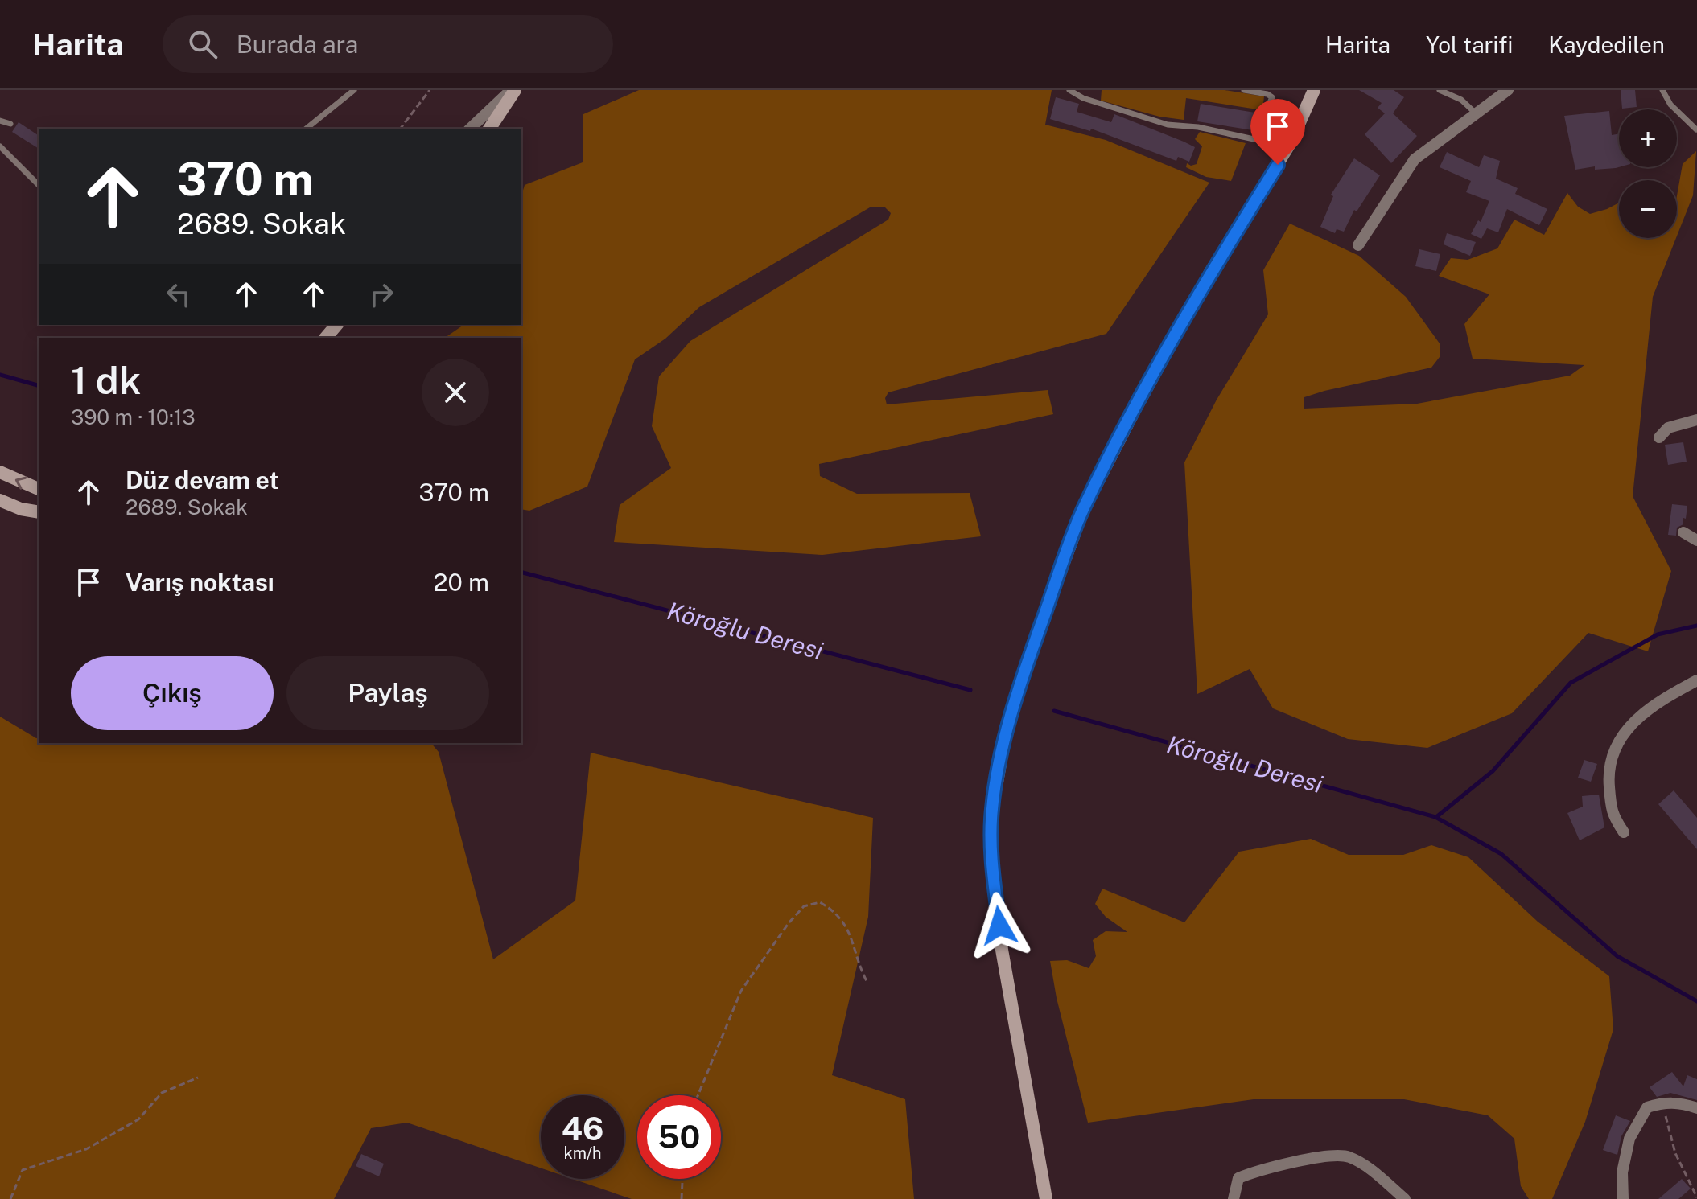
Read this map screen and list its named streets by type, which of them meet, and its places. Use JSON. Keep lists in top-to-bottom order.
{
  "water": ["Köroğlu Deresi"],
  "page": {
    "header": "Harita",
    "search": "Burada ara",
    "nav": ["Harita", "Yol tarifi", "Kaydedilen"],
    "map_buttons": ["+", "−"],
    "turn": ["370 m", "2689. Sokak"],
    "heading": ["1 dk", "390 m · 10:13"],
    "list": [
      {
        "name": "Düz devam et",
        "note": "2689. Sokak",
        "value": "370 m"
      },
      {
        "name": "Varış noktası",
        "value": "20 m"
      }
    ],
    "buttons": ["Çıkış", "Paylaş"],
    "speed": "46 km/h",
    "limit": "50"
  }
}
